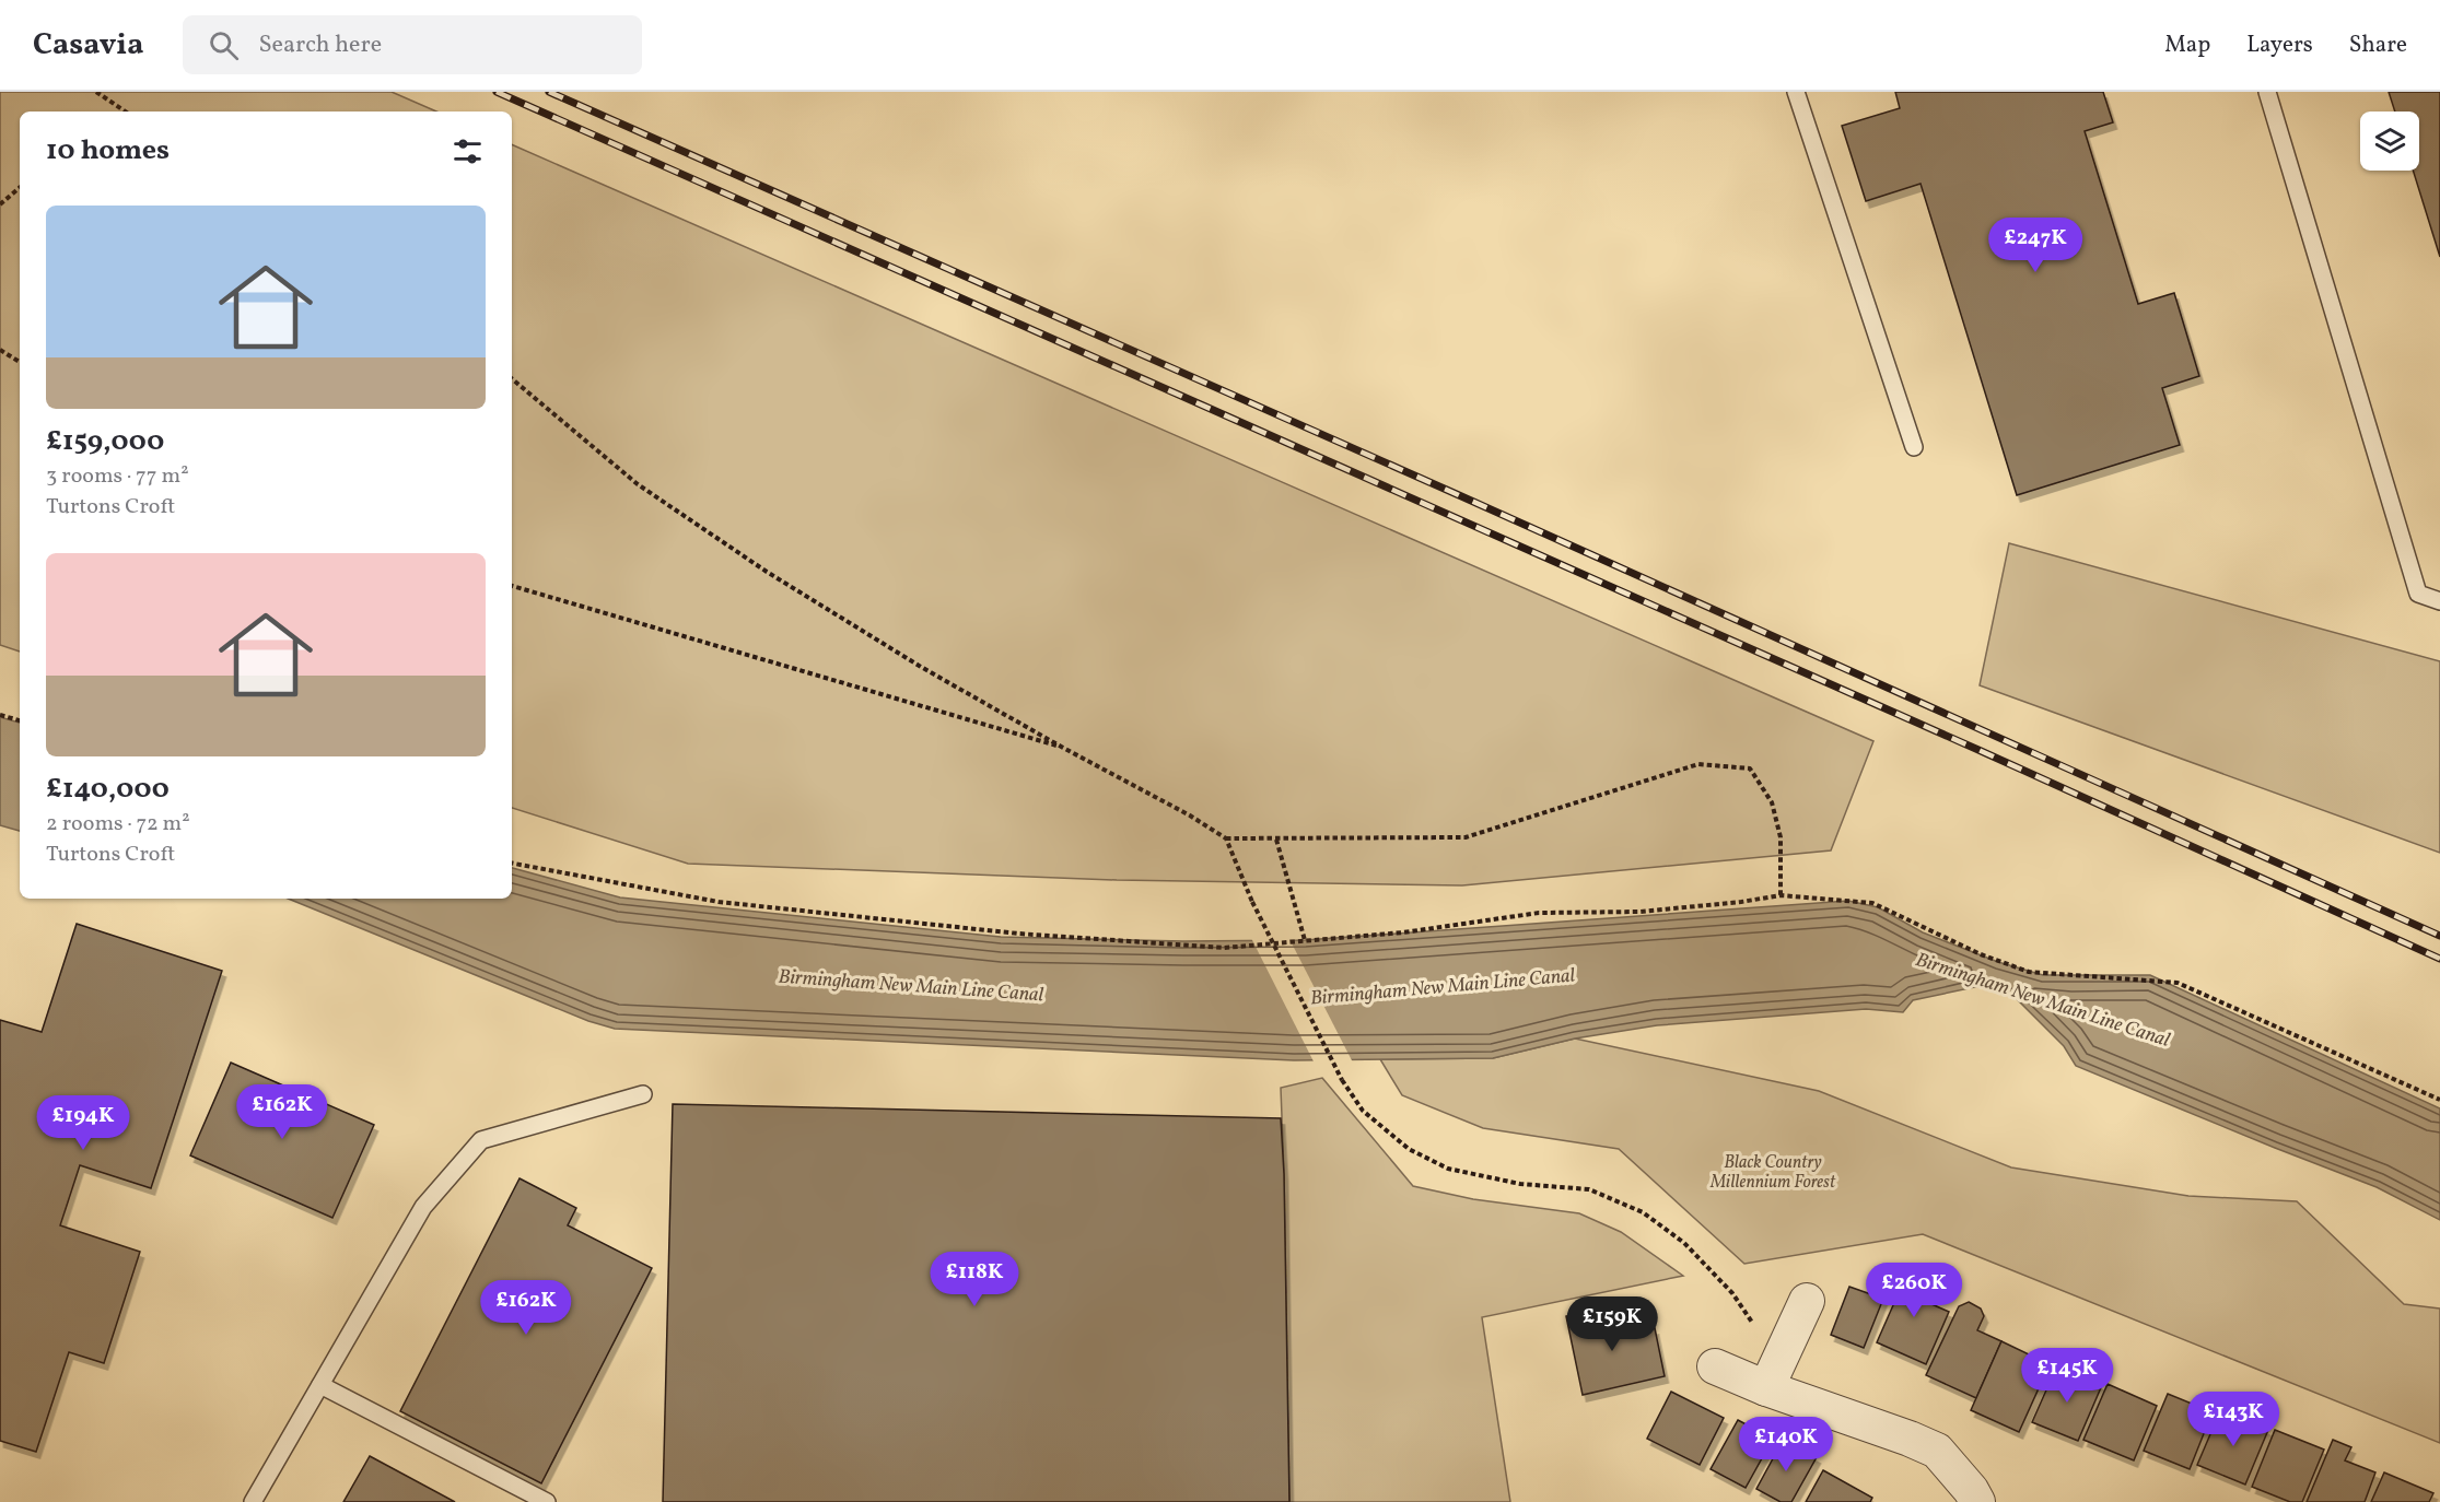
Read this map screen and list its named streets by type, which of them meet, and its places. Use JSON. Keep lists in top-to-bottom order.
{
  "water": ["Birmingham New Main Line Canal"],
  "parks": ["Black Country Millennium Forest"],
  "page": {
    "header": "Casavia",
    "search": "Search here",
    "nav": ["Map", "Layers", "Share"],
    "heading": "10 homes",
    "list": [
      {
        "name": "£159,000",
        "note": "3 rooms · 77 m² · Turtons Croft"
      },
      {
        "name": "£140,000",
        "note": "2 rooms · 72 m² · Turtons Croft"
      }
    ],
    "price": [
      "£247K",
      "£162K",
      "£194K",
      "£118K",
      "£260K",
      "£162K",
      "£159K",
      "£145K",
      "£143K",
      "£140K"
    ]
  }
}
